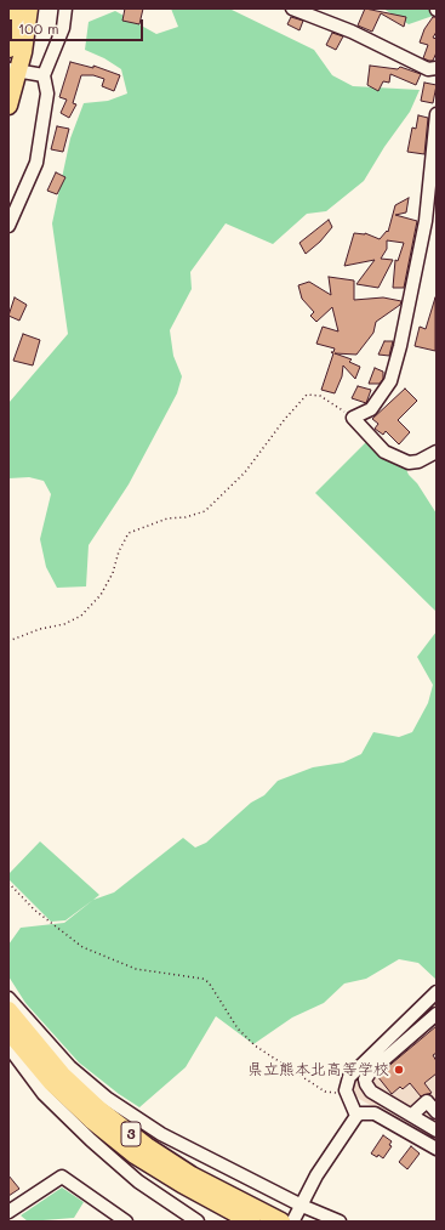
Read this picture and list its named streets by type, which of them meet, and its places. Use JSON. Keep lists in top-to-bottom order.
{
  "streets": {
    "highway": ["3"]
  },
  "places": ["県立熊本北高等学校"],
  "scale_bar": "100 m"
}
